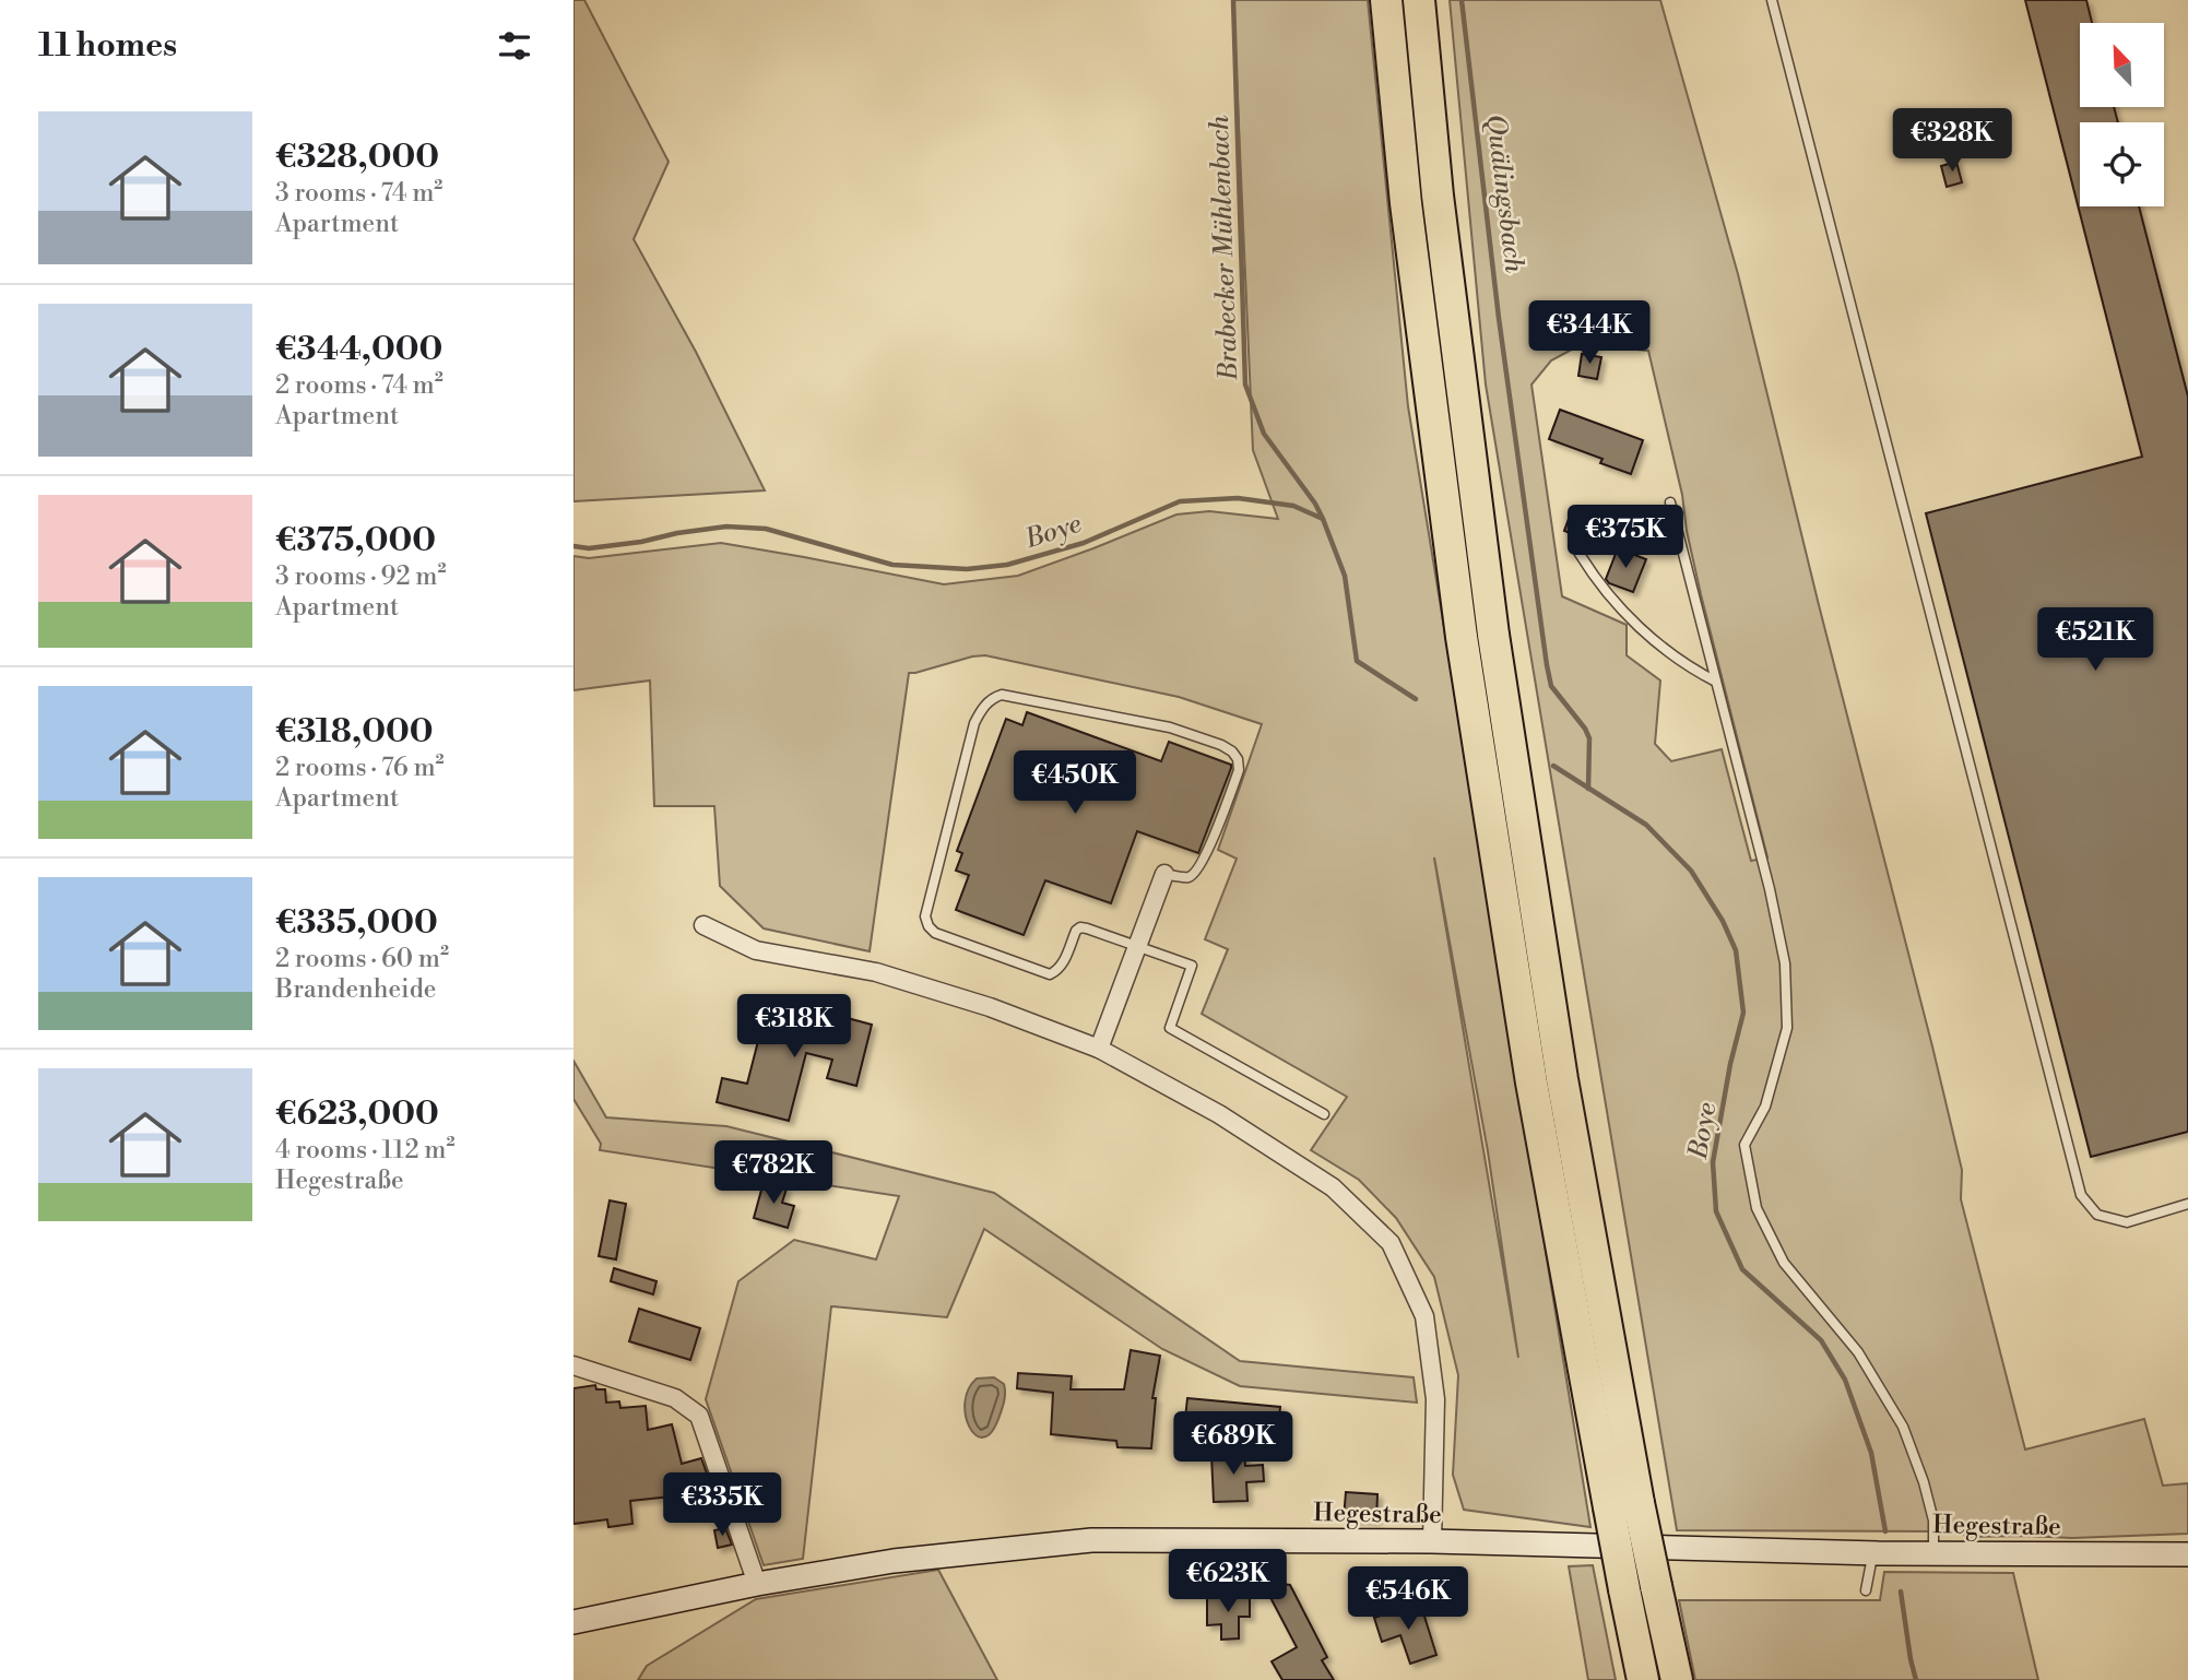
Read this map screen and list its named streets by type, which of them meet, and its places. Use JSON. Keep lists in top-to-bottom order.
{
  "streets": {
    "street": ["Hegestraße"]
  },
  "water": ["Quälingsbach", "Brabecker Mühlenbach", "Boye"],
  "north": "top left",
  "page": {
    "heading": "11 homes",
    "list": [
      {
        "name": "€328,000",
        "note": "3 rooms · 74 m² · Apartment"
      },
      {
        "name": "€344,000",
        "note": "2 rooms · 74 m² · Apartment"
      },
      {
        "name": "€375,000",
        "note": "3 rooms · 92 m² · Apartment"
      },
      {
        "name": "€318,000",
        "note": "2 rooms · 76 m² · Apartment"
      },
      {
        "name": "€335,000",
        "note": "2 rooms · 60 m² · Brandenheide"
      },
      {
        "name": "€623,000",
        "note": "4 rooms · 112 m² · Hegestraße"
      }
    ],
    "price": [
      "€328K",
      "€344K",
      "€375K",
      "€521K",
      "€450K",
      "€318K",
      "€782K",
      "€689K",
      "€335K",
      "€623K",
      "€546K"
    ]
  }
}
